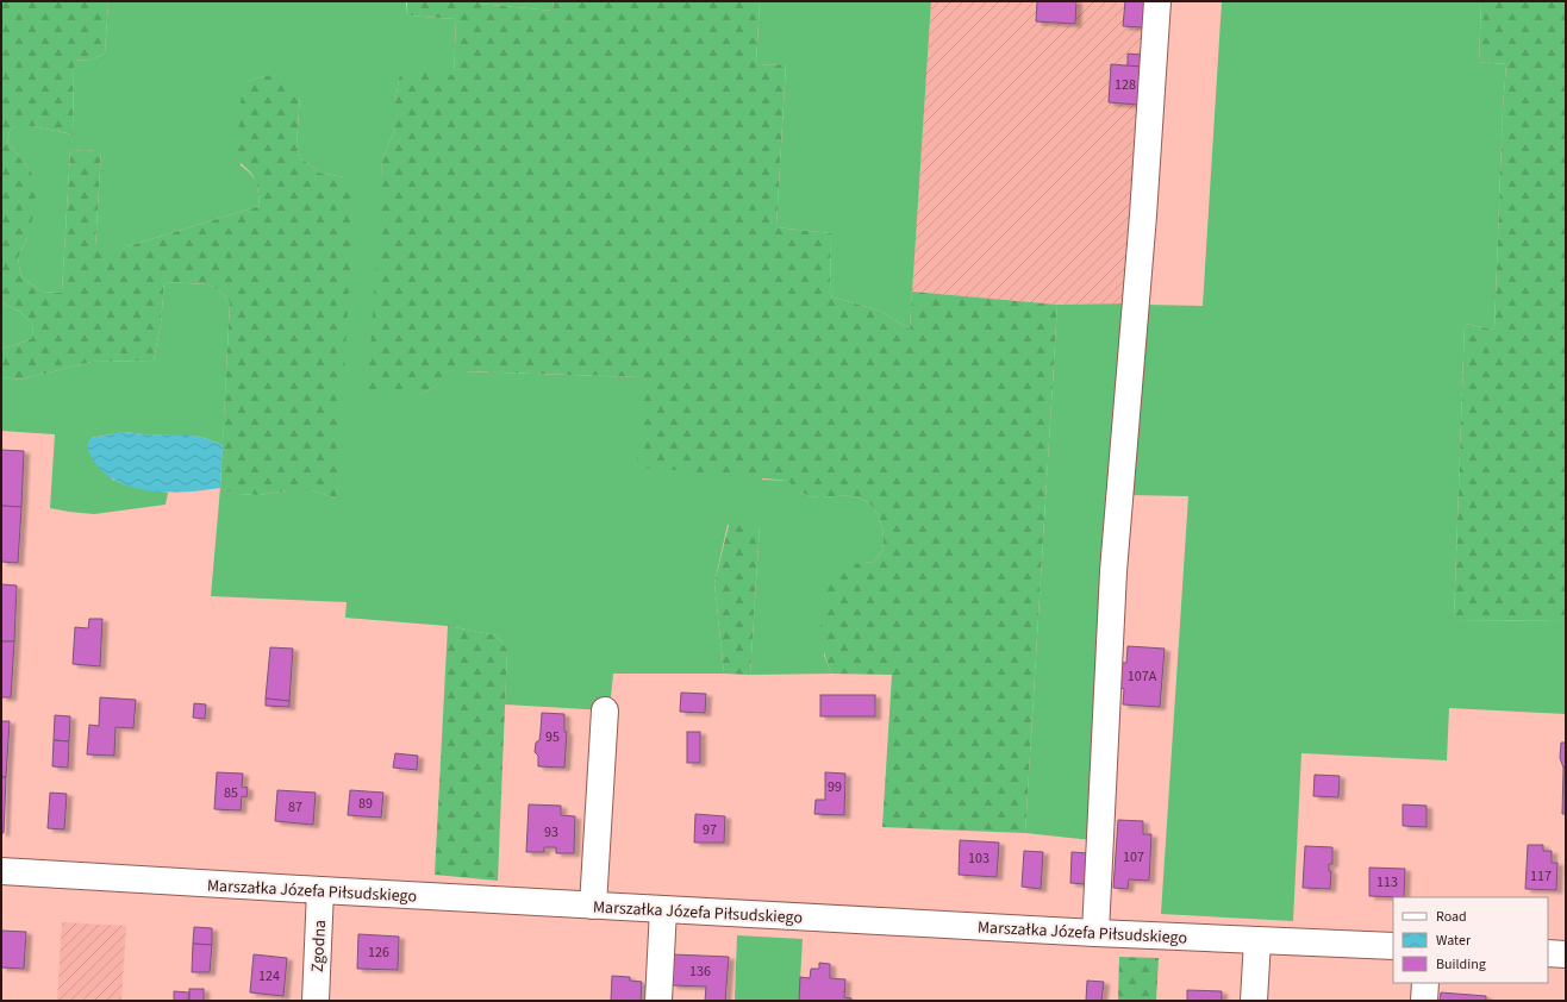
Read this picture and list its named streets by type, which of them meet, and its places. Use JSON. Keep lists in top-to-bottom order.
{
  "streets": {
    "street": ["Marszałka Józefa Piłsudskiego", "Zgodna"]
  },
  "crossings": [
    ["Marszałka Józefa Piłsudskiego", "Zgodna"]
  ],
  "house_numbers": [
    "128",
    "107A",
    "95",
    "99",
    "85",
    "89",
    "87",
    "97",
    "93",
    "107",
    "103",
    "117",
    "113",
    "126",
    "136",
    "124"
  ],
  "legend": ["Road", "Water", "Building"]
}
